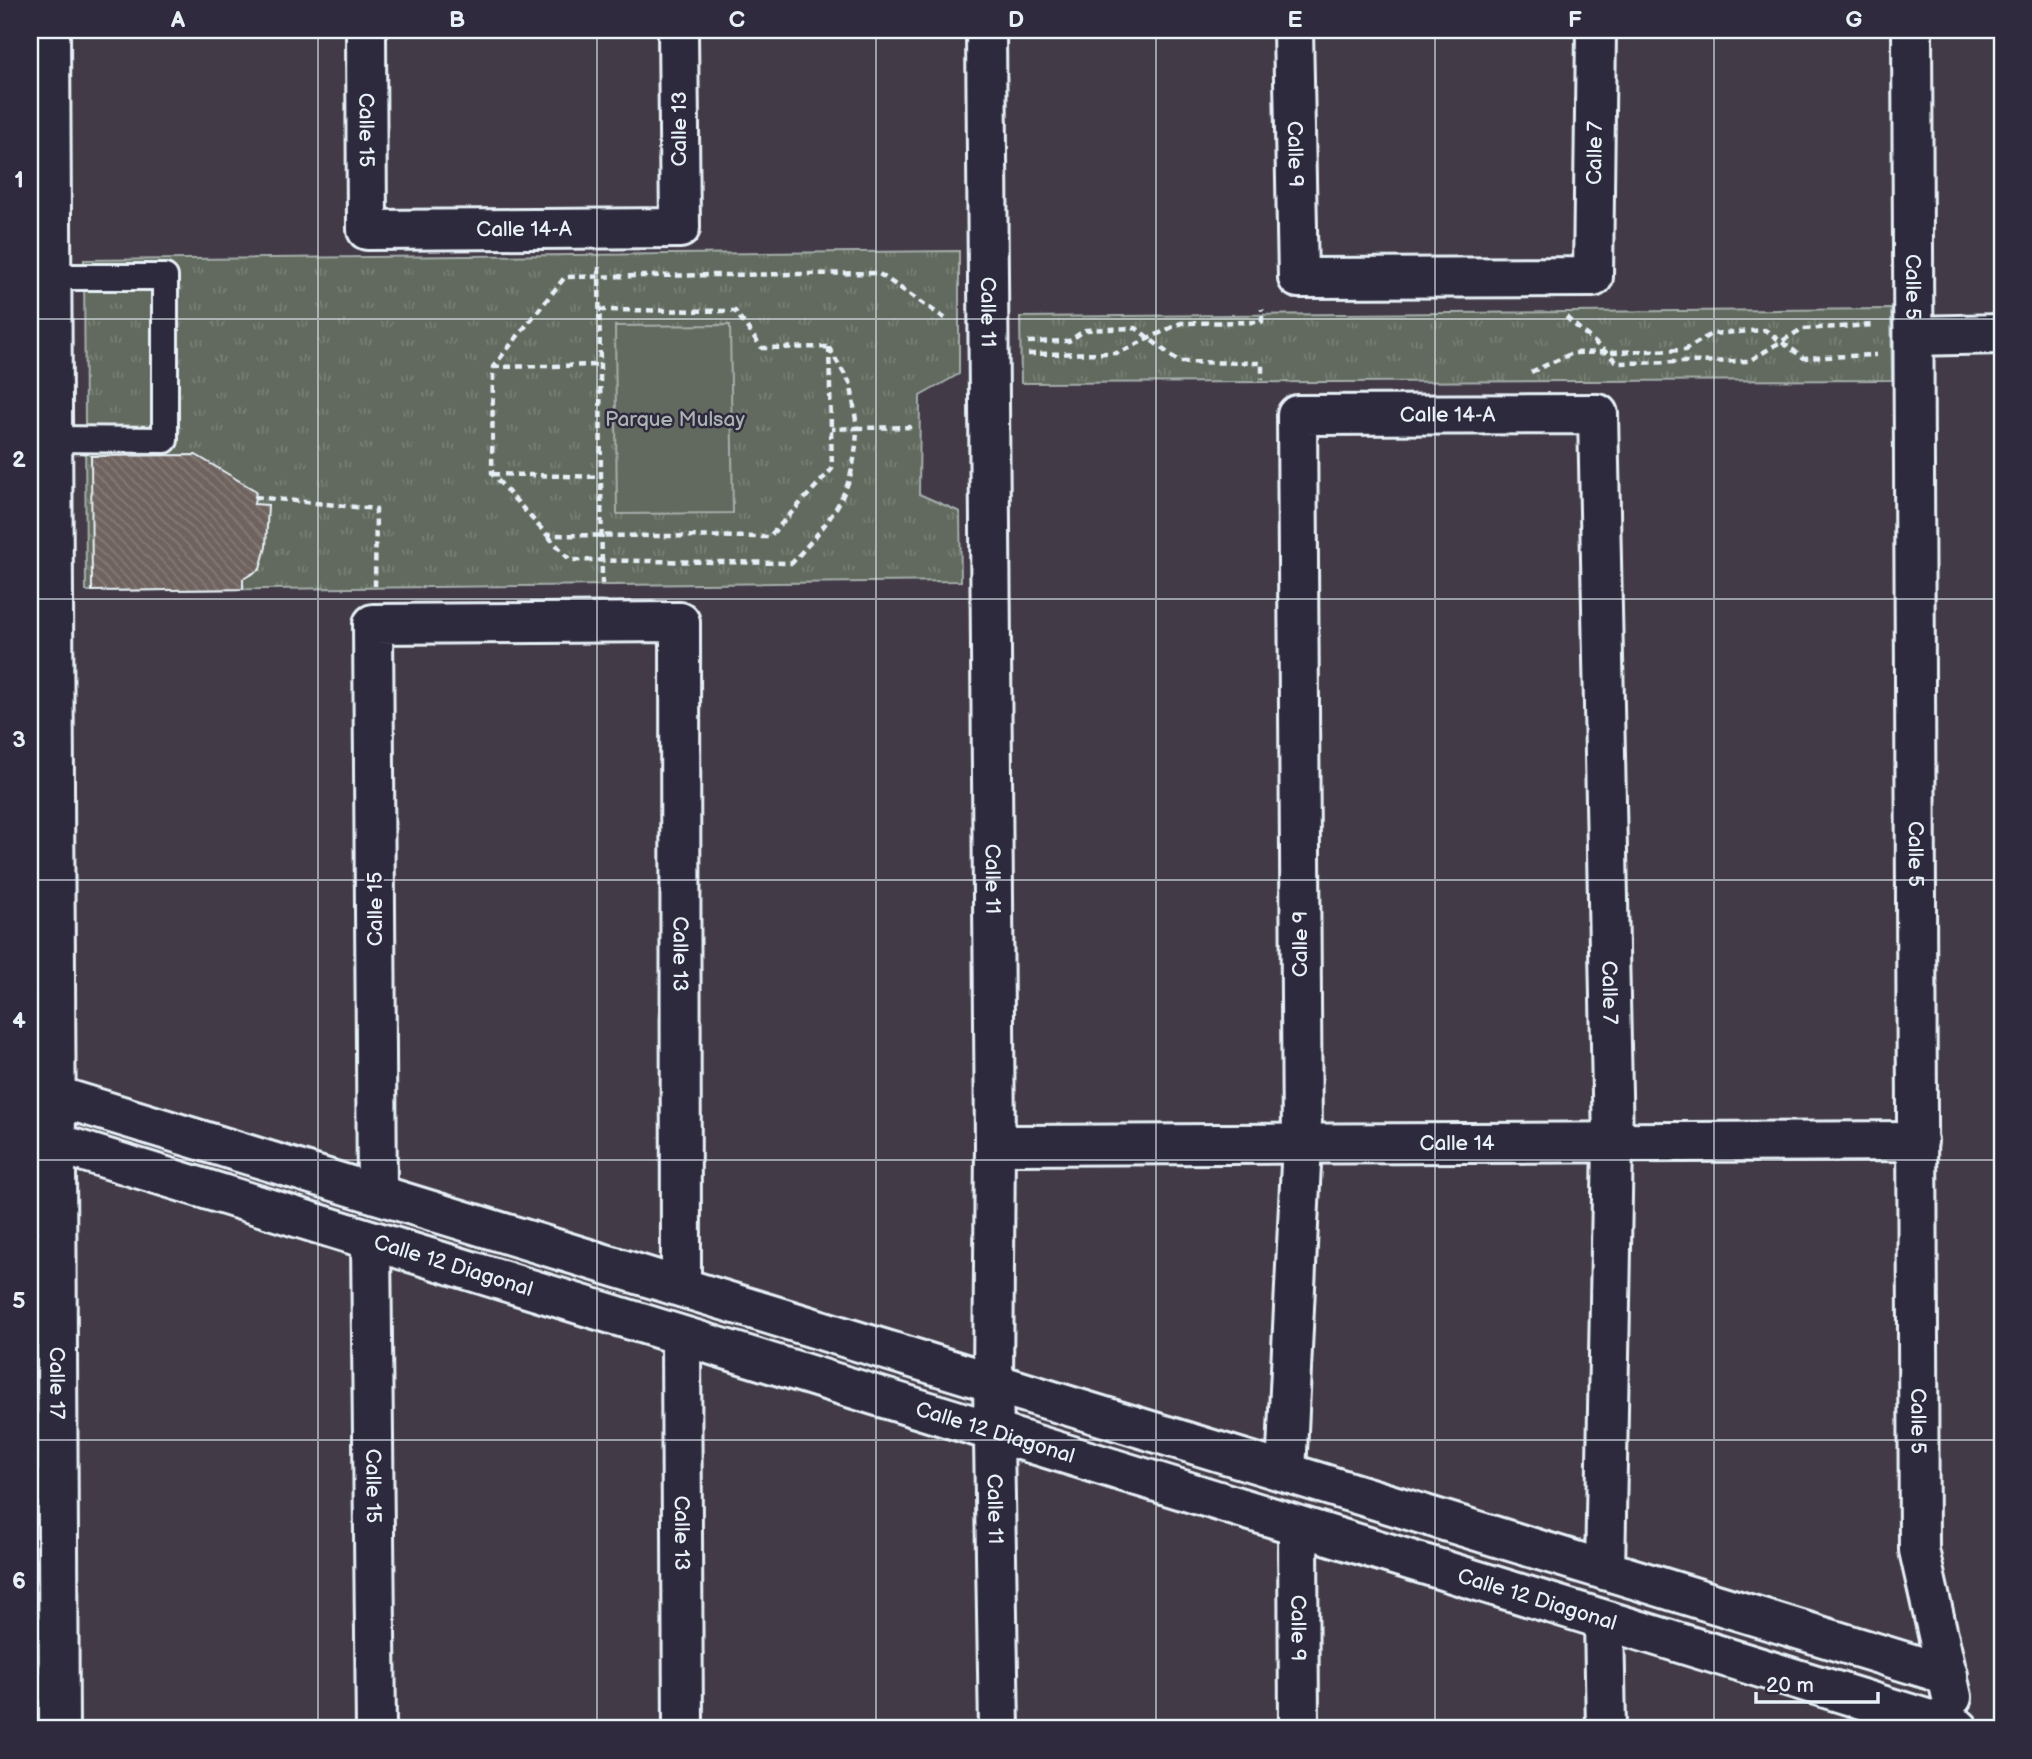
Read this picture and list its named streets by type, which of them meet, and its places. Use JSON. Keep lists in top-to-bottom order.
{
  "streets": {
    "street": [
      "Calle 13",
      "Calle 15",
      "Calle 9",
      "Calle 7",
      "Calle 14-A",
      "Calle 5",
      "Calle 11",
      "Calle 14",
      "Calle 12 Diagonal",
      "Calle 17"
    ]
  },
  "crossings": [
    ["Calle 13", "Calle 15"],
    ["Calle 13", "Calle 14-A"],
    ["Calle 13", "Calle 12 Diagonal"],
    ["Calle 15", "Calle 14-A"],
    ["Calle 15", "Calle 12 Diagonal"],
    ["Calle 9", "Calle 7"],
    ["Calle 9", "Calle 14-A"],
    ["Calle 9", "Calle 14"],
    ["Calle 9", "Calle 12 Diagonal"],
    ["Calle 7", "Calle 14-A"],
    ["Calle 7", "Calle 14"],
    ["Calle 5", "Calle 14"],
    ["Calle 5", "Calle 12 Diagonal"],
    ["Calle 11", "Calle 14"],
    ["Calle 11", "Calle 12 Diagonal"],
    ["Calle 12 Diagonal", "Calle 17"]
  ],
  "parks": ["Parque Mulsay"],
  "scale_bar": "20 m",
  "grid": {
    "columns": [
      "A",
      "B",
      "C",
      "D",
      "E",
      "F",
      "G"
    ],
    "rows": [
      "1",
      "2",
      "3",
      "4",
      "5",
      "6"
    ]
  }
}
